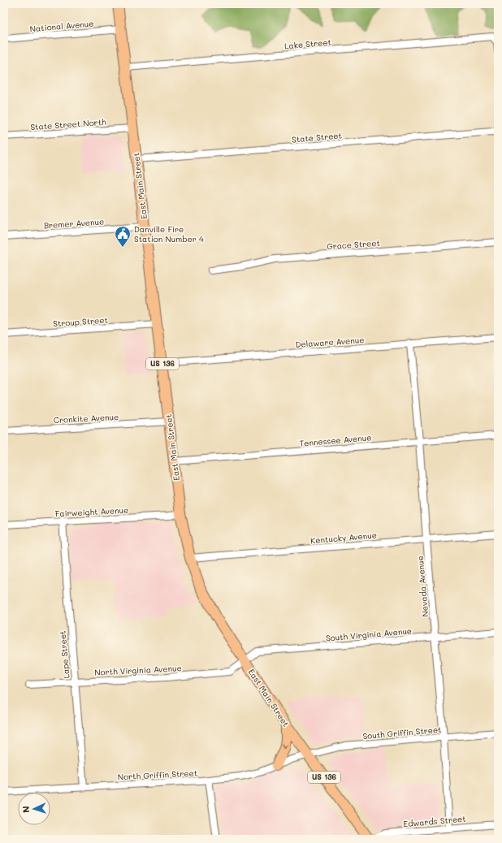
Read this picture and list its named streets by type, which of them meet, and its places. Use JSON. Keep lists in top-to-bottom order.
{
  "streets": {
    "main road": ["East Main Street", "US 136"],
    "street": [
      "National Avenue",
      "Lake Street",
      "State Street North",
      "State Street",
      "Bremer Avenue",
      "Grace Street",
      "Stroup Street",
      "Delaware Avenue",
      "Cronkite Avenue",
      "Tennessee Avenue",
      "Fairweight Avenue",
      "Kentucky Avenue",
      "Nevada Avenue",
      "South Virginia Avenue",
      "Lape Street",
      "North Virginia Avenue",
      "South Griffin Street",
      "North Griffin Street",
      "Edwards Street"
    ]
  },
  "crossings": [
    ["National Avenue", "East Main Street"],
    ["Lake Street", "East Main Street"],
    ["State Street North", "East Main Street"],
    ["State Street", "East Main Street"],
    ["East Main Street", "Bremer Avenue"],
    ["East Main Street", "Stroup Street"],
    ["East Main Street", "Delaware Avenue"],
    ["East Main Street", "Cronkite Avenue"],
    ["East Main Street", "Tennessee Avenue"],
    ["East Main Street", "Fairweight Avenue"],
    ["East Main Street", "Kentucky Avenue"],
    ["East Main Street", "South Virginia Avenue"],
    ["East Main Street", "North Virginia Avenue"],
    ["East Main Street", "South Griffin Street"],
    ["East Main Street", "North Griffin Street"],
    ["Delaware Avenue", "Nevada Avenue"],
    ["Tennessee Avenue", "Nevada Avenue"],
    ["Fairweight Avenue", "Lape Street"],
    ["Kentucky Avenue", "Nevada Avenue"],
    ["Nevada Avenue", "South Virginia Avenue"],
    ["Nevada Avenue", "South Griffin Street"],
    ["Nevada Avenue", "Edwards Street"],
    ["South Virginia Avenue", "North Virginia Avenue"],
    ["Lape Street", "North Virginia Avenue"],
    ["Lape Street", "North Griffin Street"],
    ["South Griffin Street", "North Griffin Street"]
  ],
  "places": {
    "public building": ["Danville Fire Station Number 4"]
  },
  "north": "left"
}
